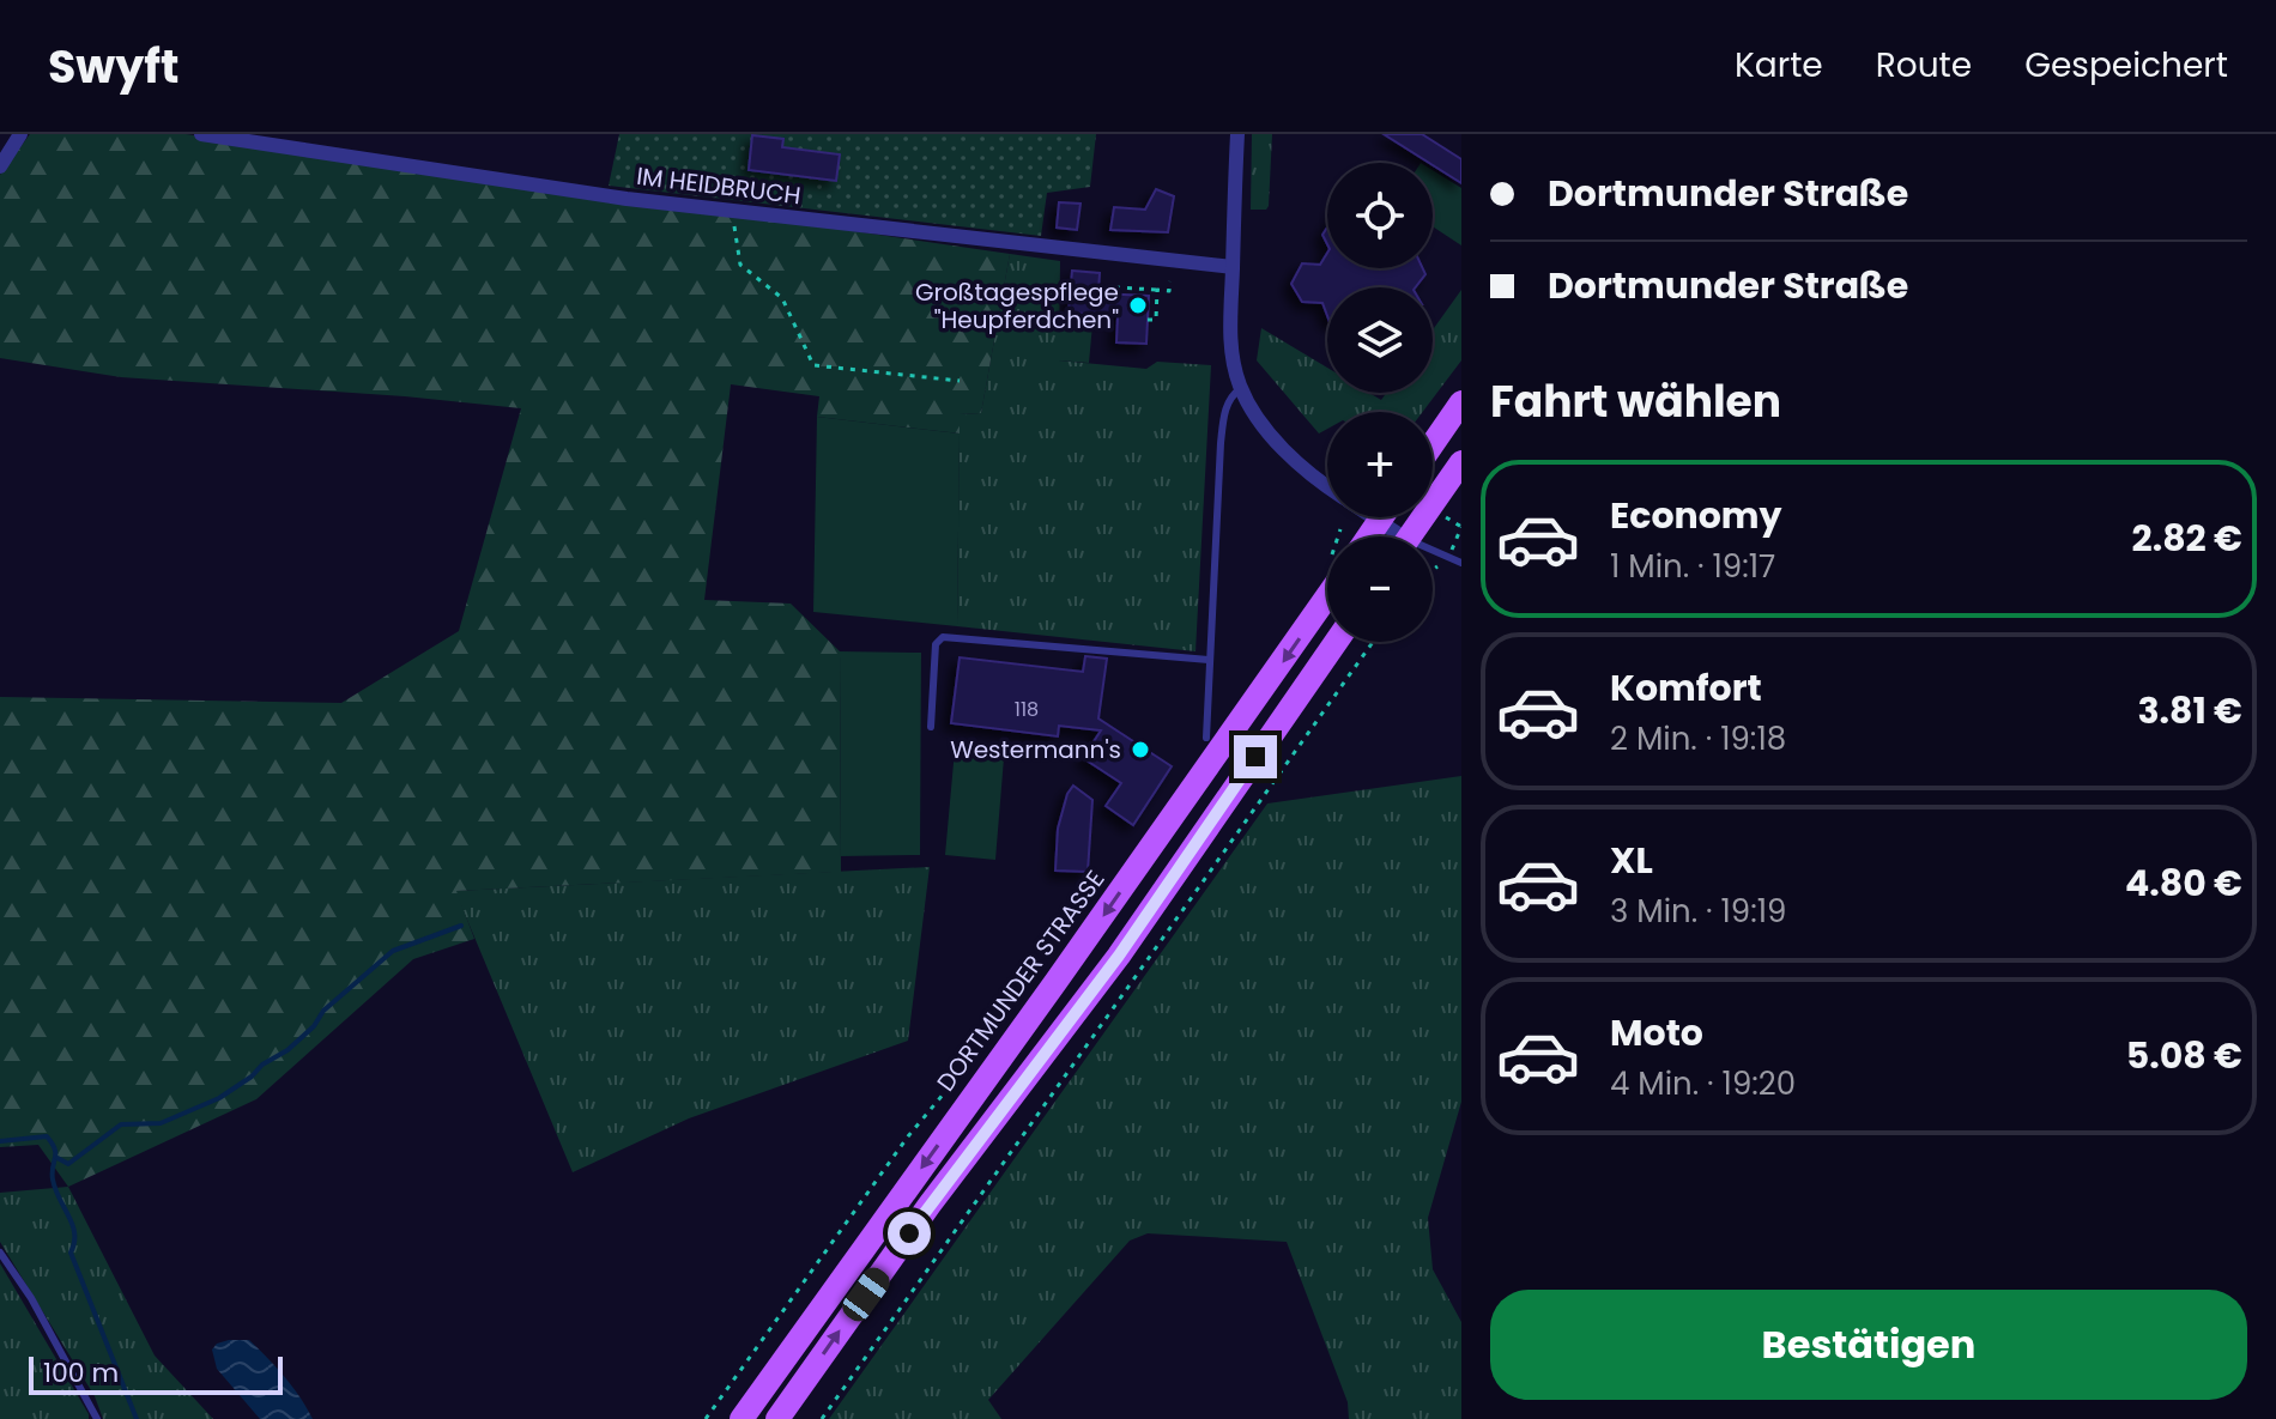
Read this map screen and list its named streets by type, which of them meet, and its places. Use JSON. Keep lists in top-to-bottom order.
{
  "streets": {
    "main road": ["DORTMUNDER STRASSE"],
    "street": ["IM HEIDBRUCH"]
  },
  "places": ["Großtagespflege \"Heupferdchen\"", "Westermann's"],
  "house_numbers": ["118"],
  "scale_bar": "100 m",
  "page": {
    "header": "Swyft",
    "nav": ["Karte", "Route", "Gespeichert"],
    "banner": ["Dortmunder Straße", "Dortmunder Straße"],
    "map_buttons": ["+", "−"],
    "heading": "Fahrt wählen",
    "list": [
      {
        "name": "Economy",
        "note": "1 Min. · 19:17",
        "value": "2.82 €"
      },
      {
        "name": "Komfort",
        "note": "2 Min. · 19:18",
        "value": "3.81 €"
      },
      {
        "name": "XL",
        "note": "3 Min. · 19:19",
        "value": "4.80 €"
      },
      {
        "name": "Moto",
        "note": "4 Min. · 19:20",
        "value": "5.08 €"
      }
    ],
    "buttons": "Bestätigen",
    "scale": "100 m"
  }
}
